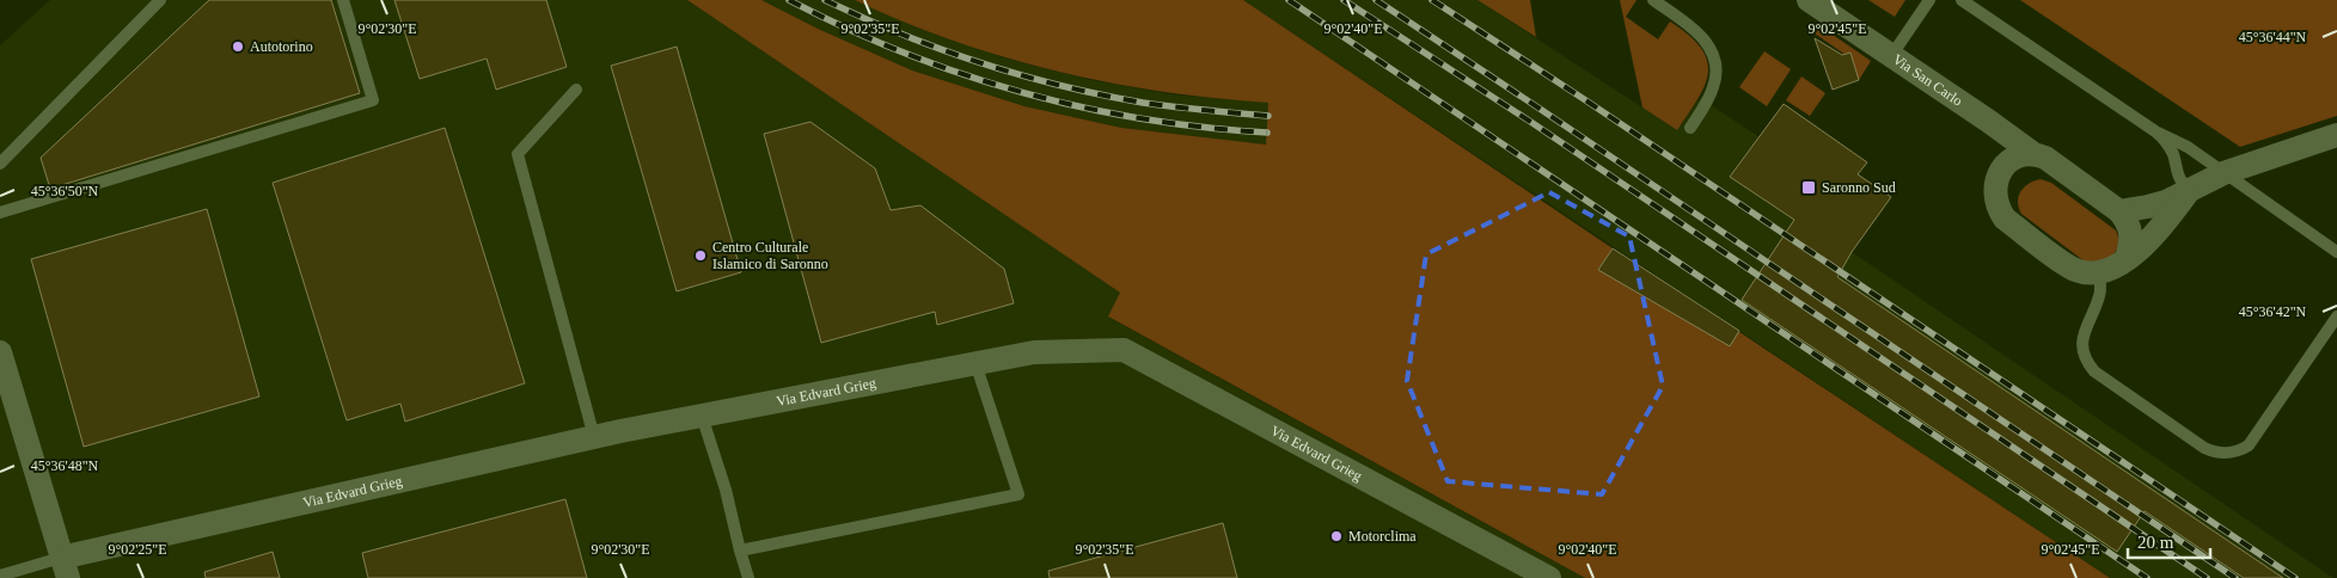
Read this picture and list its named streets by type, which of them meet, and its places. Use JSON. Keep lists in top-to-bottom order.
{
  "streets": {
    "street": ["Via San Carlo", "Via Edvard Grieg"]
  },
  "places": {
    "other": ["Autotorino", "Centro Culturale Islamico di Saronno", "Motorclima"],
    "transit": ["Saronno Sud"]
  },
  "scale_bar": "20 m",
  "coordinates": [
    "9°02'30\"E",
    "9°02'35\"E",
    "9°02'40\"E",
    "9°02'45\"E",
    "45°36'44\"N",
    "45°36'50\"N",
    "45°36'42\"N",
    "45°36'48\"N",
    "9°02'25\"E"
  ]
}
